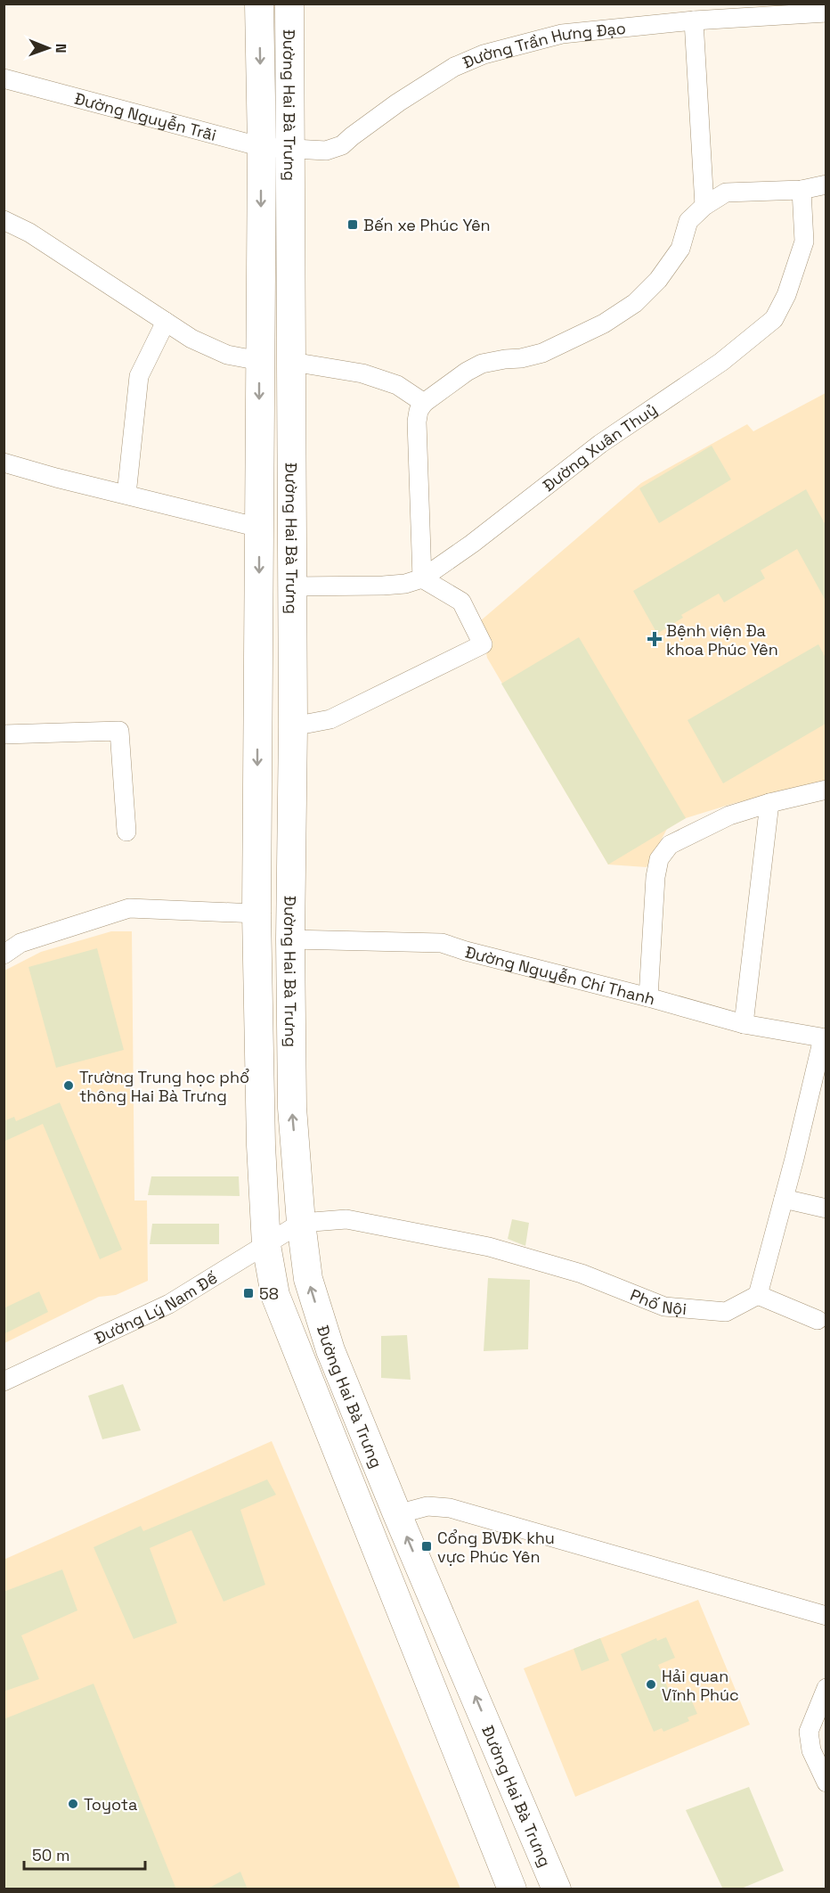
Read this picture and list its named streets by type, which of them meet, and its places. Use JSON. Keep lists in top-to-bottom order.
{
  "streets": {
    "highway": ["Đường Hai Bà Trưng"],
    "street": [
      "Đường Trần Hưng Đạo",
      "Đường Nguyễn Trãi",
      "Đường Xuân Thuỷ",
      "Đường Nguyễn Chí Thanh",
      "Phố Nội",
      "Đường Lý Nam Đế"
    ]
  },
  "crossings": [
    ["Đường Trần Hưng Đạo", "Đường Hai Bà Trưng"],
    ["Đường Trần Hưng Đạo", "Đường Nguyễn Trãi"],
    ["Đường Hai Bà Trưng", "Đường Nguyễn Trãi"],
    ["Đường Hai Bà Trưng", "Đường Xuân Thuỷ"],
    ["Đường Hai Bà Trưng", "Đường Nguyễn Chí Thanh"],
    ["Đường Hai Bà Trưng", "Phố Nội"],
    ["Đường Hai Bà Trưng", "Đường Lý Nam Đế"],
    ["Phố Nội", "Đường Lý Nam Đế"]
  ],
  "places": {
    "transit": ["Bến xe Phúc Yên", "58", "Cổng BVĐK khu vực Phúc Yên"],
    "health": ["Bệnh viện Đa khoa Phúc Yên"],
    "other": ["Trường Trung học phổ thông Hai Bà Trưng", "Hải quan Vĩnh Phúc", "Toyota"]
  },
  "scale_bar": "50 m",
  "north": "right"
}
